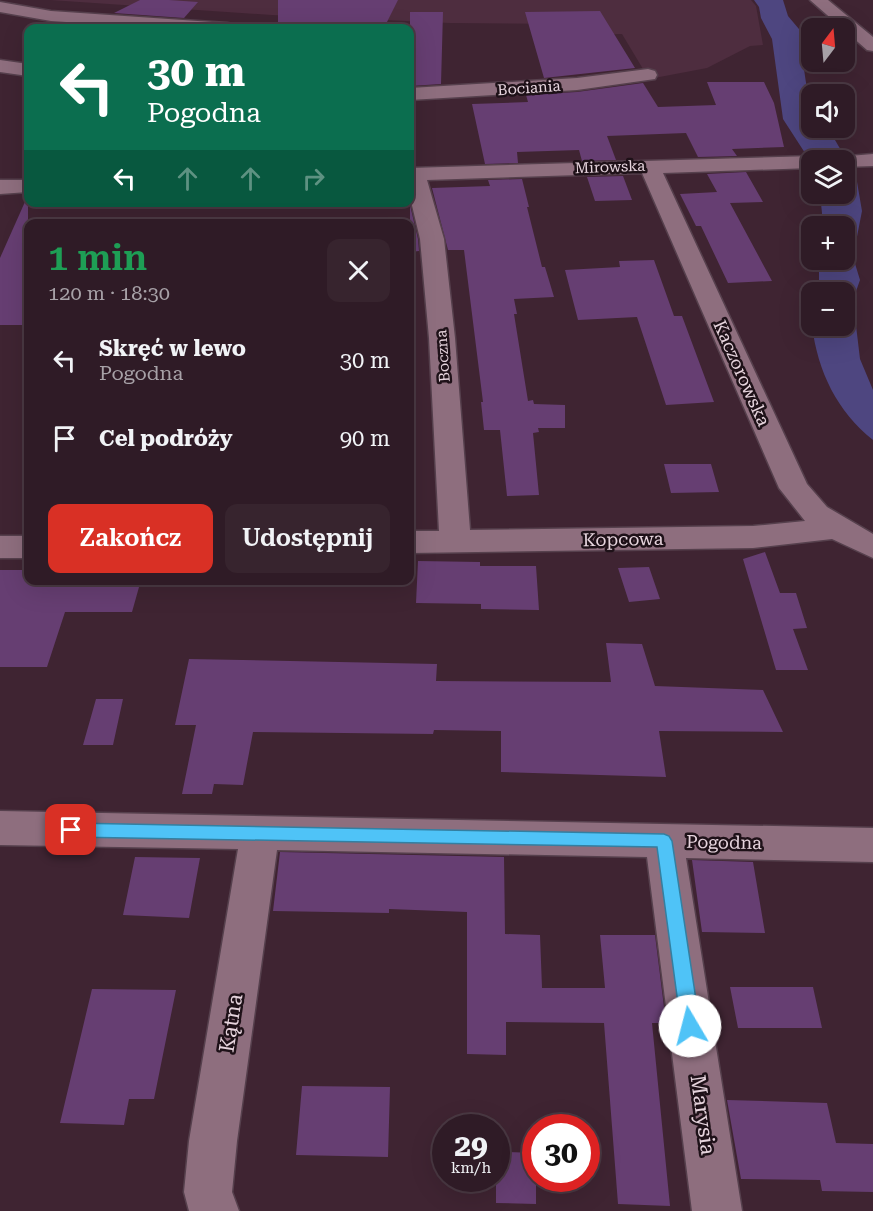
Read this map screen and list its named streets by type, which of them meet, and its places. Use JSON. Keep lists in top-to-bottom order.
{
  "streets": {
    "street": [
      "Bociania",
      "Mirowska",
      "Boczna",
      "Kaczorowska",
      "Kopcowa",
      "Pogodna",
      "Kątna",
      "Marysia"
    ]
  },
  "crossings": [
    ["Mirowska", "Kaczorowska"],
    ["Boczna", "Kopcowa"],
    ["Kaczorowska", "Kopcowa"],
    ["Pogodna", "Kątna"],
    ["Pogodna", "Marysia"]
  ],
  "north": "top",
  "page": {
    "map_buttons": ["+", "−"],
    "turn": ["30 m", "Pogodna"],
    "heading": ["1 min", "120 m · 18:30"],
    "list": [
      {
        "name": "Skręć w lewo",
        "note": "Pogodna",
        "value": "30 m"
      },
      {
        "name": "Cel podróży",
        "value": "90 m"
      }
    ],
    "buttons": ["Zakończ", "Udostępnij"],
    "speed": "29 km/h",
    "limit": "30"
  }
}
